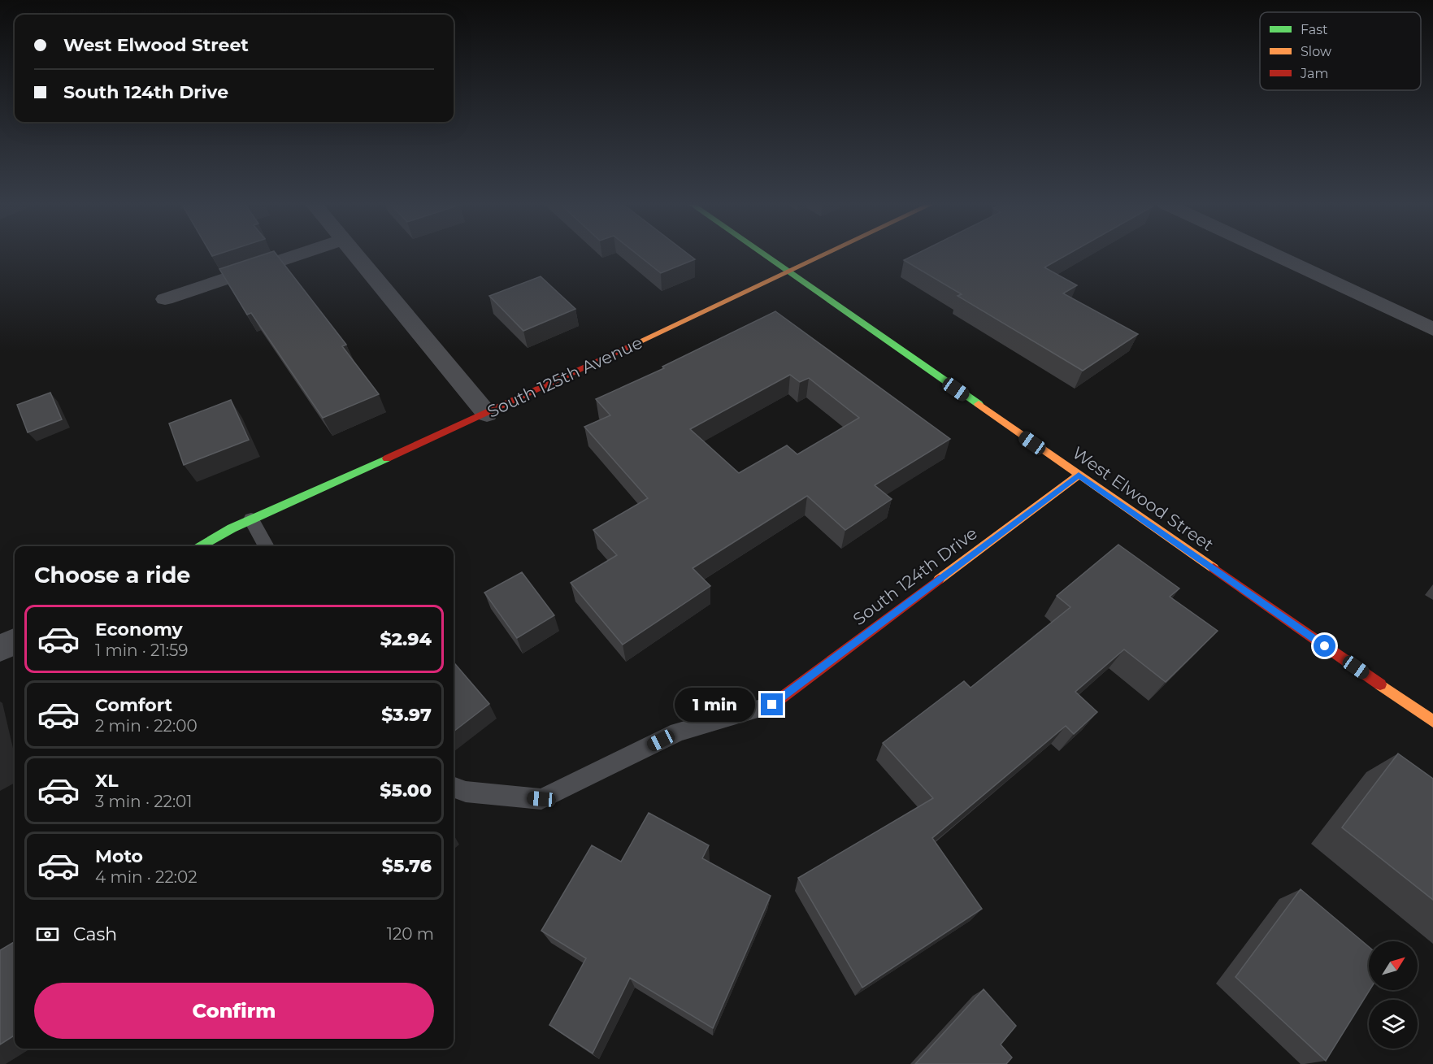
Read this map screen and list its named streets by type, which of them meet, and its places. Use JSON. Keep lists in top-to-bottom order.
{
  "streets": {
    "street": ["South 125th Avenue", "West Elwood Street", "South 124th Drive"]
  },
  "crossings": [
    ["South 125th Avenue", "West Elwood Street"],
    ["West Elwood Street", "South 124th Drive"]
  ],
  "legend": ["Fast", "Slow", "Jam"],
  "north": "top right",
  "page": {
    "banner": ["West Elwood Street", "South 124th Drive"],
    "heading": "Choose a ride",
    "list": [
      {
        "name": "Economy",
        "note": "1 min · 21:59",
        "value": "$2.94"
      },
      {
        "name": "Comfort",
        "note": "2 min · 22:00",
        "value": "$3.97"
      },
      {
        "name": "XL",
        "note": "3 min · 22:01",
        "value": "$5.00"
      },
      {
        "name": "Moto",
        "note": "4 min · 22:02",
        "value": "$5.76"
      }
    ],
    "bubble": "1 min",
    "pay": ["Cash", "120 m"],
    "buttons": "Confirm"
  }
}
